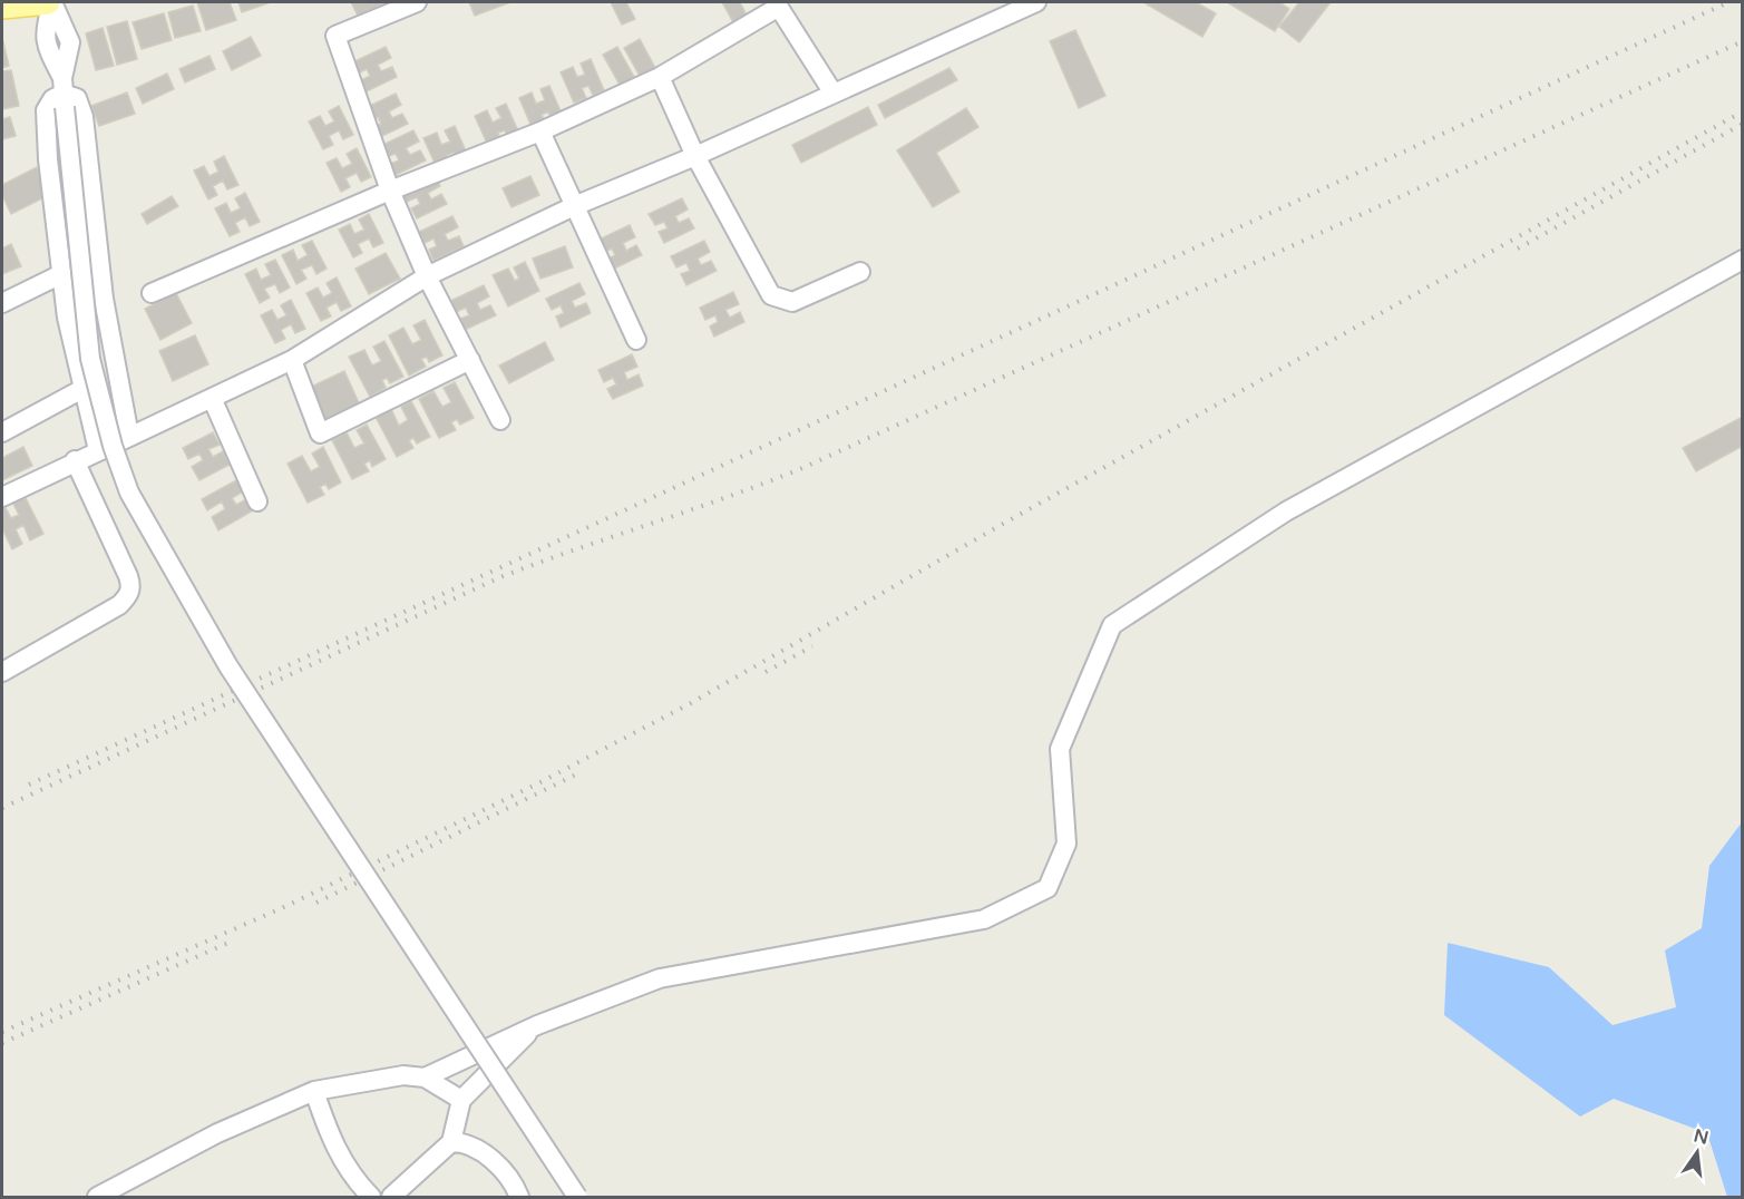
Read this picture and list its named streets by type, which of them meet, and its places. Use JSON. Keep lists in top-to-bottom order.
{
  "north": "top"
}
